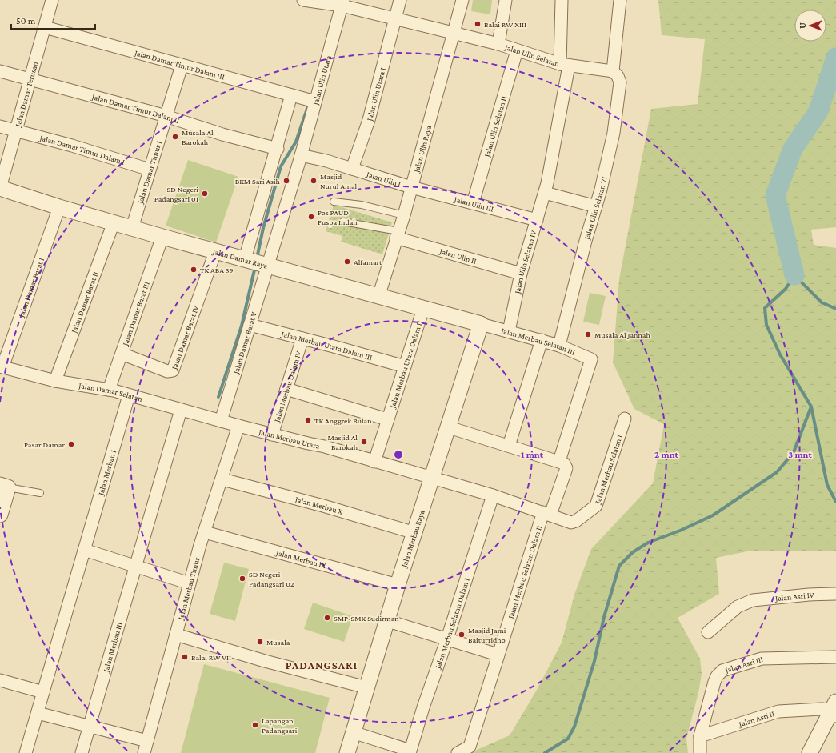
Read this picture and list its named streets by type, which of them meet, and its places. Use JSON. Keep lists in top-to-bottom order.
{
  "streets": {
    "street": [
      "Jalan Ulin Selatan",
      "Jalan Damar Timur Dalam III",
      "Jalan Ulin Utara",
      "Jalan Damar Terusan",
      "Jalan Ulin Utara I",
      "Jalan Damar Timur Dalam II",
      "Jalan Ulin Selatan II",
      "Jalan Ulin Raya",
      "Jalan Damar Timur Dalam I",
      "Jalan Damar Timur I",
      "Jalan Ulin I",
      "Jalan Ulin III",
      "Jalan Ulin Selatan VI",
      "Jalan Ulin II",
      "Jalan Damar Raya",
      "Jalan Ulin Selatan IV",
      "Jalan Damar Barat I",
      "Jalan Damar Barat II",
      "Jalan Damar Barat III",
      "Jalan Damar Barat IV",
      "Jalan Merbau Selatan III",
      "Jalan Damar Barat V",
      "Jalan Merbau Utara Dalam III",
      "Jalan Merbau Utara Dalam II",
      "Jalan Merbau Dalam IV",
      "Jalan Damar Selatan",
      "Jalan Merbau Utara",
      "Jalan Merbau Selatan I",
      "Jalan Merbau I",
      "Jalan Merbau X",
      "Jalan Merbau Raya",
      "Jalan Merbau IX",
      "Jalan Merbau Selatan Dalam II",
      "Jalan Merbau Timur",
      "Jalan Asri IV",
      "Jalan Merbau Selatan Dalam I",
      "Jalan Merbau III",
      "Jalan Asri III",
      "Jalan Asri II"
    ]
  },
  "crossings": [
    ["Jalan Ulin Selatan", "Jalan Ulin Selatan II"],
    ["Jalan Ulin Selatan", "Jalan Ulin Raya"],
    ["Jalan Ulin Selatan", "Jalan Ulin Selatan VI"],
    ["Jalan Ulin Selatan", "Jalan Ulin Selatan IV"],
    ["Jalan Damar Timur Dalam III", "Jalan Ulin Utara"],
    ["Jalan Damar Timur Dalam III", "Jalan Damar Terusan"],
    ["Jalan Damar Timur Dalam III", "Jalan Damar Timur I"],
    ["Jalan Ulin Utara", "Jalan Ulin I"],
    ["Jalan Ulin Utara", "Jalan Damar Raya"],
    ["Jalan Ulin Utara", "Jalan Damar Barat V"],
    ["Jalan Damar Terusan", "Jalan Damar Timur Dalam II"],
    ["Jalan Damar Terusan", "Jalan Damar Timur Dalam I"],
    ["Jalan Damar Terusan", "Jalan Damar Raya"],
    ["Jalan Ulin Utara I", "Jalan Ulin I"],
    ["Jalan Damar Timur Dalam II", "Jalan Damar Timur I"],
    ["Jalan Ulin Selatan II", "Jalan Ulin III"],
    ["Jalan Ulin Raya", "Jalan Ulin I"],
    ["Jalan Ulin Raya", "Jalan Ulin III"],
    ["Jalan Ulin Raya", "Jalan Ulin II"],
    ["Jalan Ulin Raya", "Jalan Damar Raya"],
    ["Jalan Damar Timur Dalam I", "Jalan Damar Timur I"],
    ["Jalan Damar Timur I", "Jalan Damar Raya"],
    ["Jalan Ulin I", "Jalan Ulin III"],
    ["Jalan Ulin III", "Jalan Ulin Selatan IV"],
    ["Jalan Ulin Selatan VI", "Jalan Merbau Selatan III"],
    ["Jalan Ulin II", "Jalan Ulin Selatan IV"],
    ["Jalan Damar Raya", "Jalan Damar Barat I"],
    ["Jalan Damar Raya", "Jalan Damar Barat II"],
    ["Jalan Damar Raya", "Jalan Damar Barat III"],
    ["Jalan Damar Raya", "Jalan Damar Barat IV"],
    ["Jalan Damar Raya", "Jalan Merbau Selatan III"],
    ["Jalan Damar Raya", "Jalan Damar Barat V"],
    ["Jalan Damar Raya", "Jalan Merbau Utara Dalam II"],
    ["Jalan Damar Raya", "Jalan Merbau Raya"],
    ["Jalan Ulin Selatan IV", "Jalan Merbau Selatan III"],
    ["Jalan Damar Barat I", "Jalan Damar Selatan"],
    ["Jalan Damar Barat II", "Jalan Damar Selatan"],
    ["Jalan Damar Barat III", "Jalan Damar Barat IV"],
    ["Jalan Damar Barat III", "Jalan Damar Selatan"],
    ["Jalan Merbau Selatan III", "Jalan Merbau Raya"],
    ["Jalan Damar Barat V", "Jalan Merbau Utara Dalam III"],
    ["Jalan Damar Barat V", "Jalan Damar Selatan"],
    ["Jalan Damar Barat V", "Jalan Merbau Utara"],
    ["Jalan Merbau Utara Dalam III", "Jalan Merbau Utara Dalam II"],
    ["Jalan Merbau Utara Dalam III", "Jalan Merbau Dalam IV"],
    ["Jalan Merbau Utara Dalam II", "Jalan Merbau Utara"],
    ["Jalan Merbau Dalam IV", "Jalan Merbau Utara"],
    ["Jalan Damar Selatan", "Jalan Merbau Utara"],
    ["Jalan Damar Selatan", "Jalan Merbau I"],
    ["Jalan Damar Selatan", "Jalan Merbau III"],
    ["Jalan Merbau Utara", "Jalan Merbau Selatan I"],
    ["Jalan Merbau Utara", "Jalan Merbau Raya"],
    ["Jalan Merbau Utara", "Jalan Merbau Timur"],
    ["Jalan Merbau Selatan I", "Jalan Merbau Raya"],
    ["Jalan Merbau Selatan I", "Jalan Merbau Selatan Dalam II"],
    ["Jalan Merbau Selatan I", "Jalan Merbau Selatan Dalam I"],
    ["Jalan Merbau X", "Jalan Merbau Raya"],
    ["Jalan Merbau X", "Jalan Merbau Timur"],
    ["Jalan Merbau Raya", "Jalan Merbau IX"],
    ["Jalan Merbau Raya", "Jalan Merbau Selatan Dalam I"],
    ["Jalan Merbau IX", "Jalan Merbau Timur"],
    ["Jalan Asri III", "Jalan Asri II"]
  ],
  "districts": ["PADANGSARI"],
  "places": [
    "Balai RW XIII",
    "Musala Al Barokah",
    "BKM Sari Asih",
    "Masjid Nurul Amal",
    "SD Negeri Padangsari 01",
    "Pos PAUD Puspa Indah",
    "Alfamart",
    "TK ABA 39",
    "Musala Al Jannah",
    "TK Anggrek Bulan",
    "Masjid Al Barokah",
    "Pasar Damar",
    "SD Negeri Padangsari 02",
    "SMP-SMK Sudirman",
    "Masjid Jami Baiturridho",
    "Musala",
    "Balai RW VII",
    "Lapangan Padangsari"
  ],
  "scale_bar": "50 m",
  "north": "left",
  "rings": ["1 mnt", "2 mnt", "3 mnt"]
}
